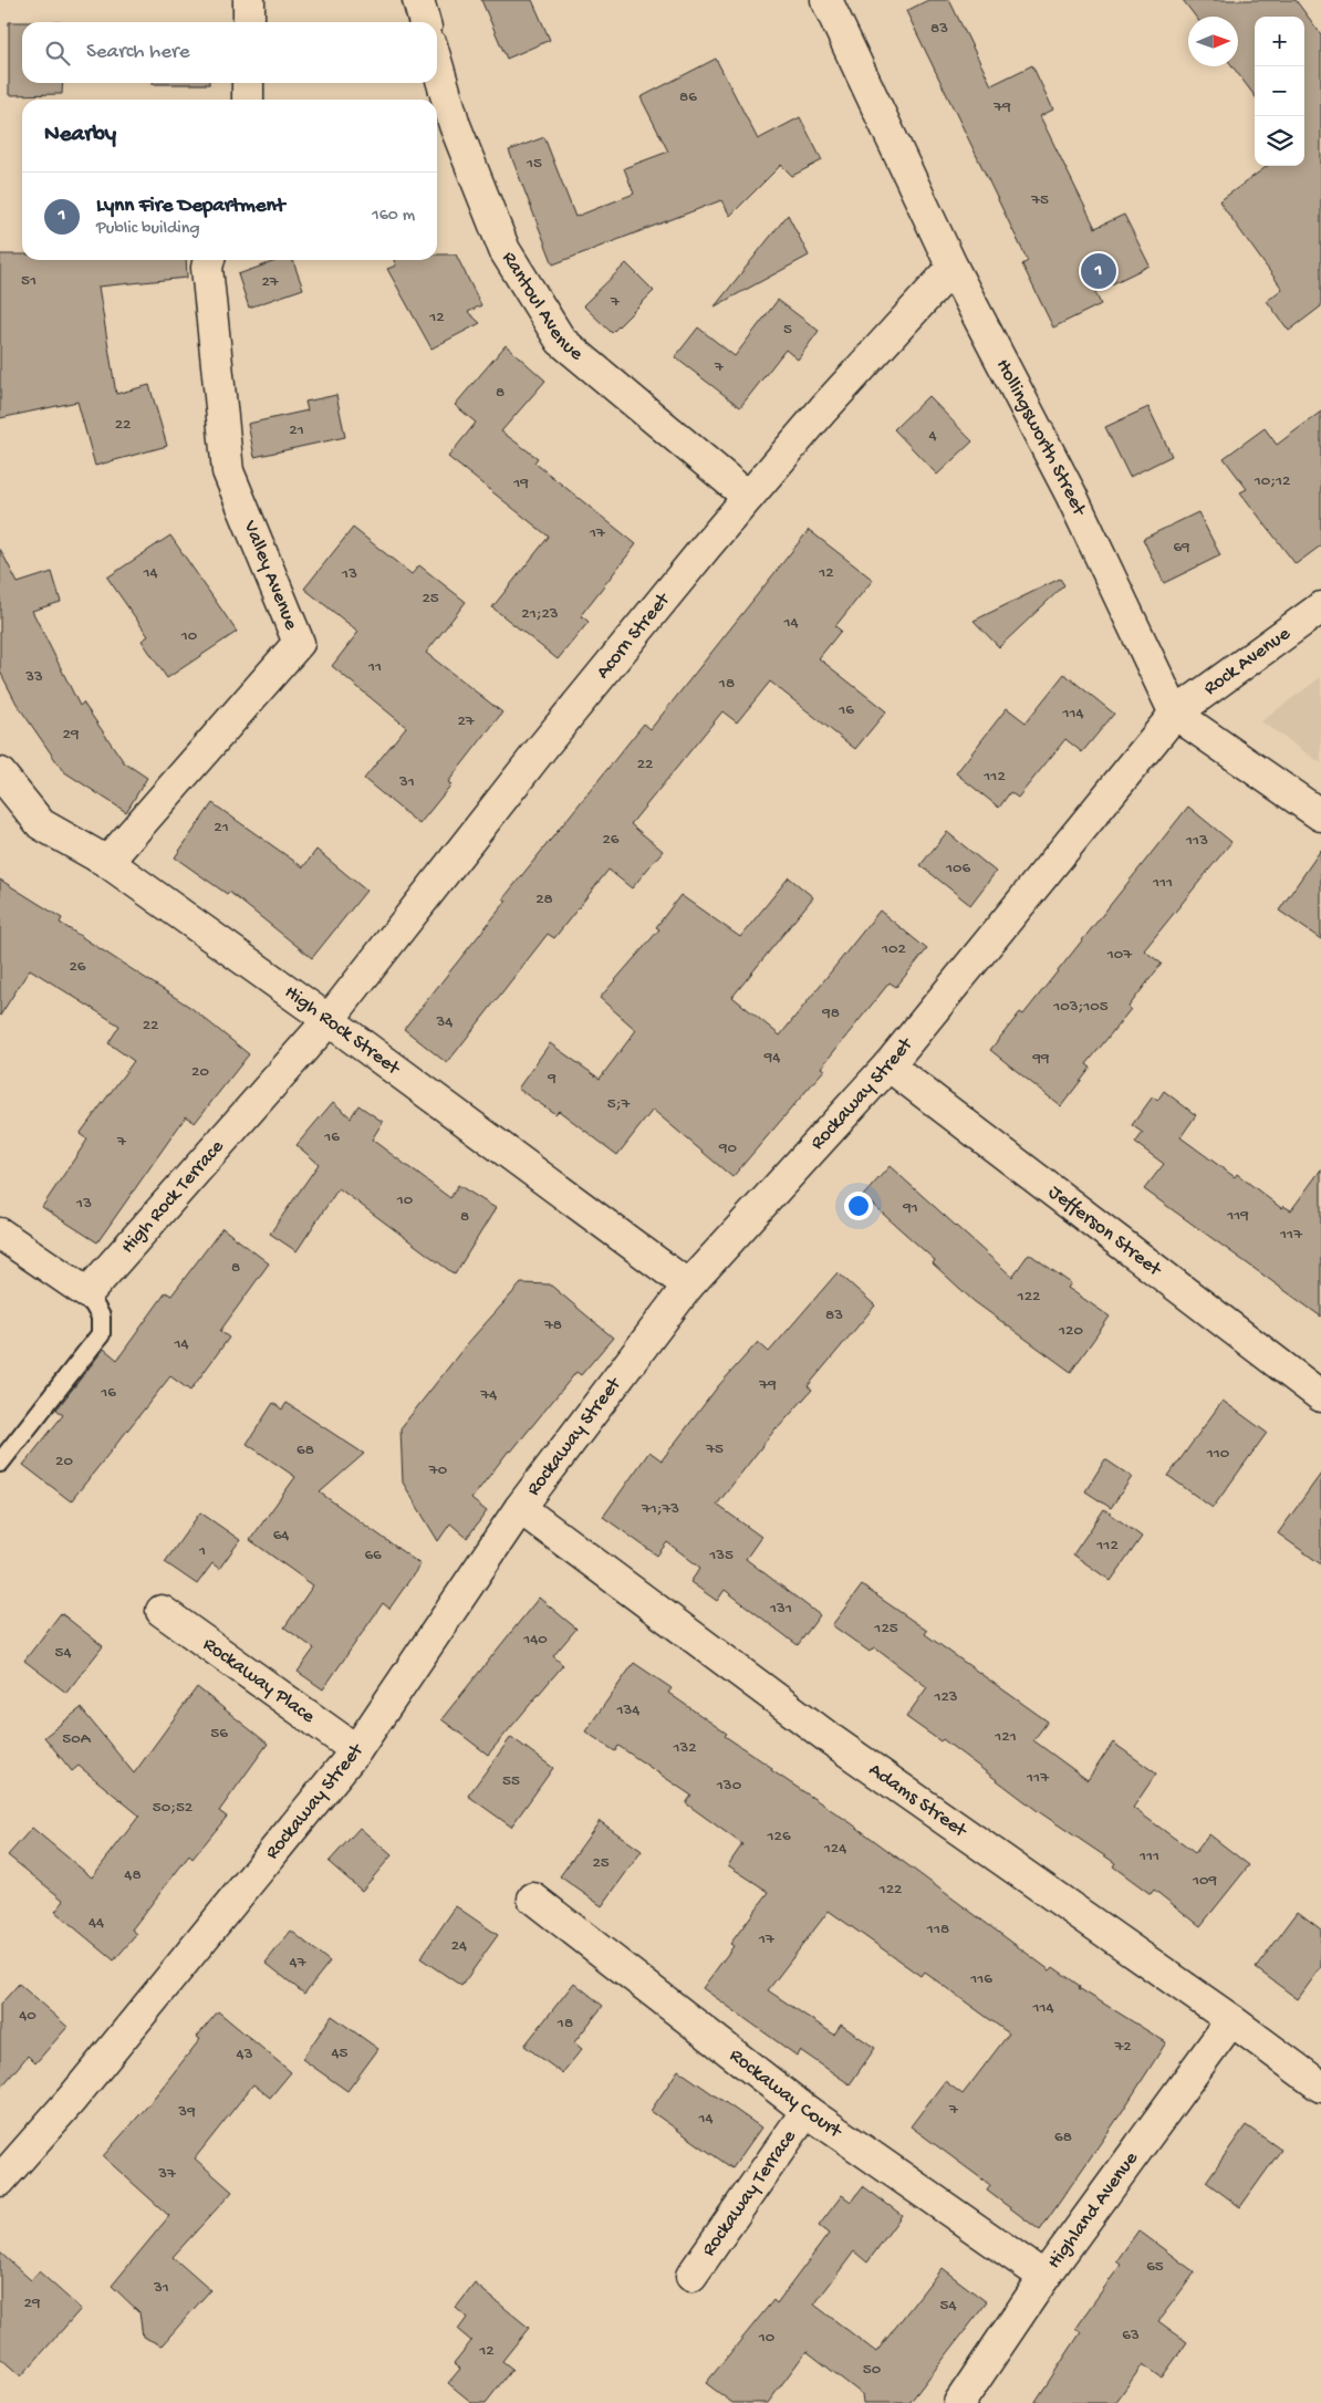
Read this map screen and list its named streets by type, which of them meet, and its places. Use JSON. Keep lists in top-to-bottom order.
{
  "streets": {
    "street": [
      "Rantoul Avenue",
      "Hollingsworth Street",
      "Valley Avenue",
      "Acorn Street",
      "Rock Avenue",
      "High Rock Street",
      "Rockaway Street",
      "High Rock Terrace",
      "Jefferson Street",
      "Rockaway Place",
      "Adams Street",
      "Rockaway Court",
      "Rockaway Terrace",
      "Highland Avenue"
    ]
  },
  "crossings": [
    ["Rantoul Avenue", "Acorn Street"],
    ["Hollingsworth Street", "Acorn Street"],
    ["Hollingsworth Street", "Rock Avenue"],
    ["Hollingsworth Street", "Rockaway Street"],
    ["Valley Avenue", "High Rock Street"],
    ["Acorn Street", "High Rock Street"],
    ["Acorn Street", "High Rock Terrace"],
    ["Rock Avenue", "Rockaway Street"],
    ["High Rock Street", "Rockaway Street"],
    ["High Rock Street", "High Rock Terrace"],
    ["Rockaway Street", "Jefferson Street"],
    ["Rockaway Street", "Rockaway Place"],
    ["Rockaway Street", "Adams Street"],
    ["Adams Street", "Highland Avenue"],
    ["Rockaway Court", "Rockaway Terrace"],
    ["Rockaway Court", "Highland Avenue"]
  ],
  "house_numbers": [
    "83",
    "86",
    "79",
    "15",
    "75",
    "51",
    "27",
    "7",
    "12",
    "5",
    "7",
    "8",
    "22",
    "21",
    "4",
    "10;12",
    "19",
    "17",
    "69",
    "14",
    "12",
    "13",
    "25",
    "21;23",
    "14",
    "10",
    "11",
    "33",
    "18",
    "16",
    "114",
    "27",
    "29",
    "22",
    "112",
    "31",
    "21",
    "26",
    "113",
    "106",
    "111",
    "28",
    "102",
    "107",
    "26",
    "103;105",
    "98",
    "34",
    "22",
    "94",
    "99",
    "20",
    "9",
    "5;7",
    "16",
    "7",
    "90",
    "10",
    "13",
    "91",
    "119",
    "8",
    "117",
    "8",
    "122",
    "83",
    "78",
    "120",
    "14",
    "79",
    "16",
    "74",
    "75",
    "68",
    "110",
    "20",
    "70",
    "71;73",
    "64",
    "112",
    "1",
    "66",
    "135",
    "131",
    "125",
    "140",
    "54",
    "123",
    "134",
    "56",
    "121",
    "50A",
    "132",
    "117",
    "55",
    "130",
    "50;52",
    "126",
    "124",
    "111",
    "25",
    "48",
    "109",
    "122",
    "44",
    "118",
    "17",
    "24",
    "47",
    "116",
    "114",
    "40",
    "18",
    "72",
    "45",
    "43",
    "7",
    "39",
    "14",
    "68",
    "37",
    "65",
    "31",
    "29",
    "54",
    "63",
    "10",
    "12",
    "50"
  ],
  "north": "right",
  "page": {
    "map_buttons": ["+", "−"],
    "search": "Search here",
    "heading": "Nearby",
    "list": [
      {
        "mark": "1",
        "name": "Lynn Fire Department",
        "note": "Public building",
        "value": "160 m"
      }
    ],
    "pins": "1"
  }
}
